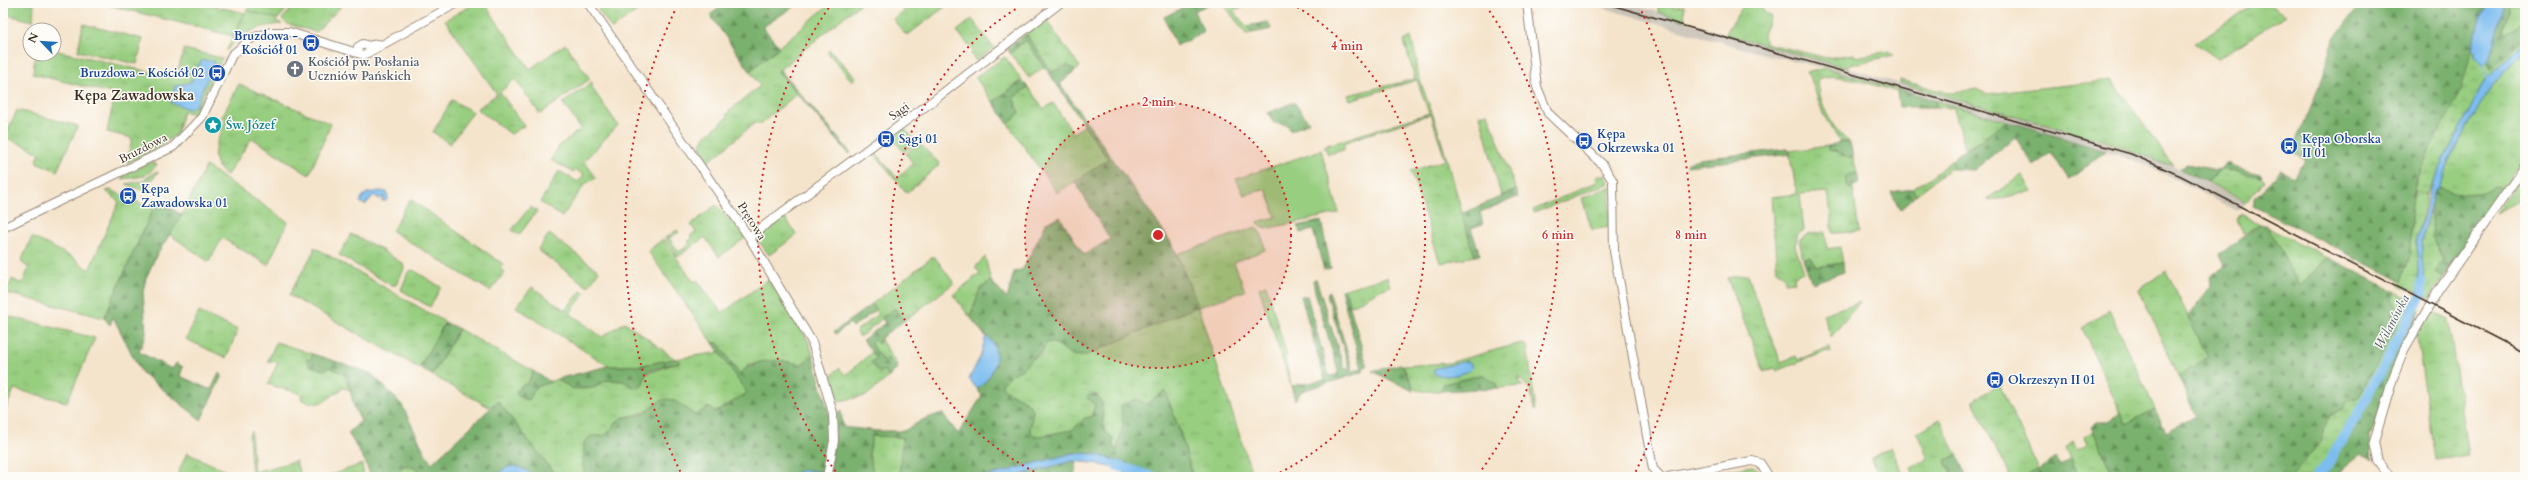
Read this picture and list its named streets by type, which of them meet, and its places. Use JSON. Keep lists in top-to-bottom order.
{
  "streets": {
    "street": ["Sągi", "Bruzdowa", "Prętowa"]
  },
  "crossings": [
    ["Sągi", "Prętowa"]
  ],
  "districts": ["Kępa Zawadowska"],
  "water": ["Wilanówka"],
  "places": {
    "bus stop": [
      "Bruzdowa - Kościół 01",
      "Bruzdowa - Kościół 02",
      "Sągi 01",
      "Kępa Okrzewska 01",
      "Kępa Oborska II 01",
      "Kępa Zawadowska 01",
      "Okrzeszyn II 01"
    ],
    "church": ["Kościół pw. Posłania Uczniów Pańskich"],
    "place": ["Św. Józef"]
  },
  "north": "top left",
  "rings": [
    "4 min",
    "2 min",
    "6 min",
    "8 min"
  ]
}
